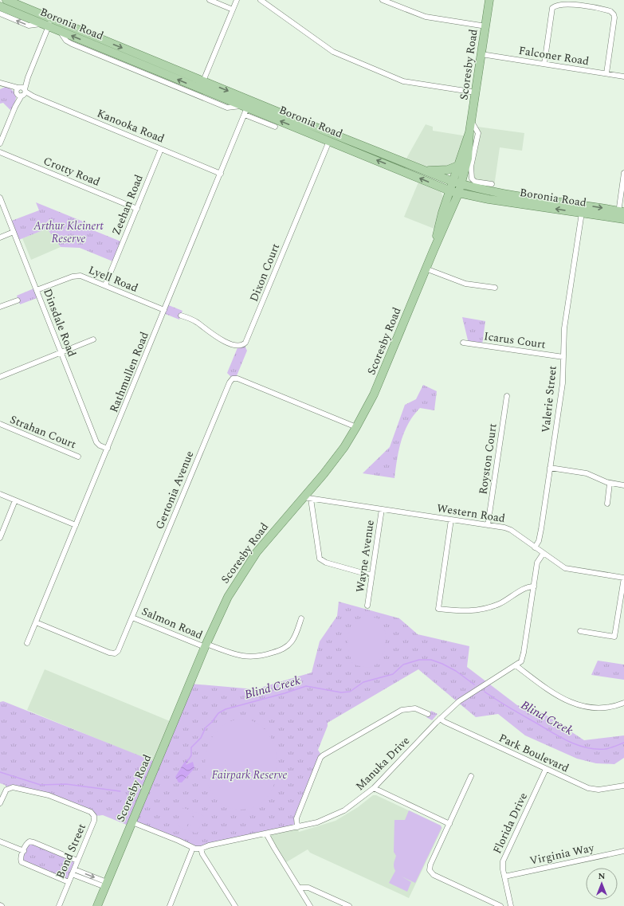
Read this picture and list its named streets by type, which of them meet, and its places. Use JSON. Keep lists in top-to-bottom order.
{
  "streets": {
    "main road": ["Boronia Road", "Scoresby Road"],
    "street": [
      "Falconer Road",
      "Kanooka Road",
      "Crotty Road",
      "Zeehan Road",
      "Dixon Court",
      "Lyell Road",
      "Dinsdale Road",
      "Icarus Court",
      "Rathmullen Road",
      "Valerie Street",
      "Strahan Court",
      "Royston Court",
      "Gertonia Avenue",
      "Western Road",
      "Wayne Avenue",
      "Salmon Road",
      "Park Boulevard",
      "Manuka Drive",
      "Florida Drive",
      "Bond Street",
      "Virginia Way"
    ]
  },
  "crossings": [
    ["Boronia Road", "Scoresby Road"],
    ["Boronia Road", "Dixon Court"],
    ["Boronia Road", "Rathmullen Road"],
    ["Boronia Road", "Valerie Street"],
    ["Falconer Road", "Scoresby Road"],
    ["Scoresby Road", "Gertonia Avenue"],
    ["Scoresby Road", "Western Road"],
    ["Scoresby Road", "Salmon Road"],
    ["Scoresby Road", "Manuka Drive"],
    ["Kanooka Road", "Zeehan Road"],
    ["Kanooka Road", "Rathmullen Road"],
    ["Crotty Road", "Zeehan Road"],
    ["Zeehan Road", "Lyell Road"],
    ["Lyell Road", "Dinsdale Road"],
    ["Lyell Road", "Rathmullen Road"],
    ["Dinsdale Road", "Rathmullen Road"],
    ["Icarus Court", "Valerie Street"],
    ["Rathmullen Road", "Gertonia Avenue"],
    ["Valerie Street", "Western Road"],
    ["Royston Court", "Western Road"],
    ["Gertonia Avenue", "Salmon Road"],
    ["Western Road", "Wayne Avenue"],
    ["Western Road", "Manuka Drive"],
    ["Park Boulevard", "Manuka Drive"],
    ["Park Boulevard", "Florida Drive"],
    ["Florida Drive", "Virginia Way"]
  ],
  "water": ["Blind Creek"],
  "parks": ["Arthur Kleinert Reserve", "Fairpark Reserve"],
  "north": "top"
}
